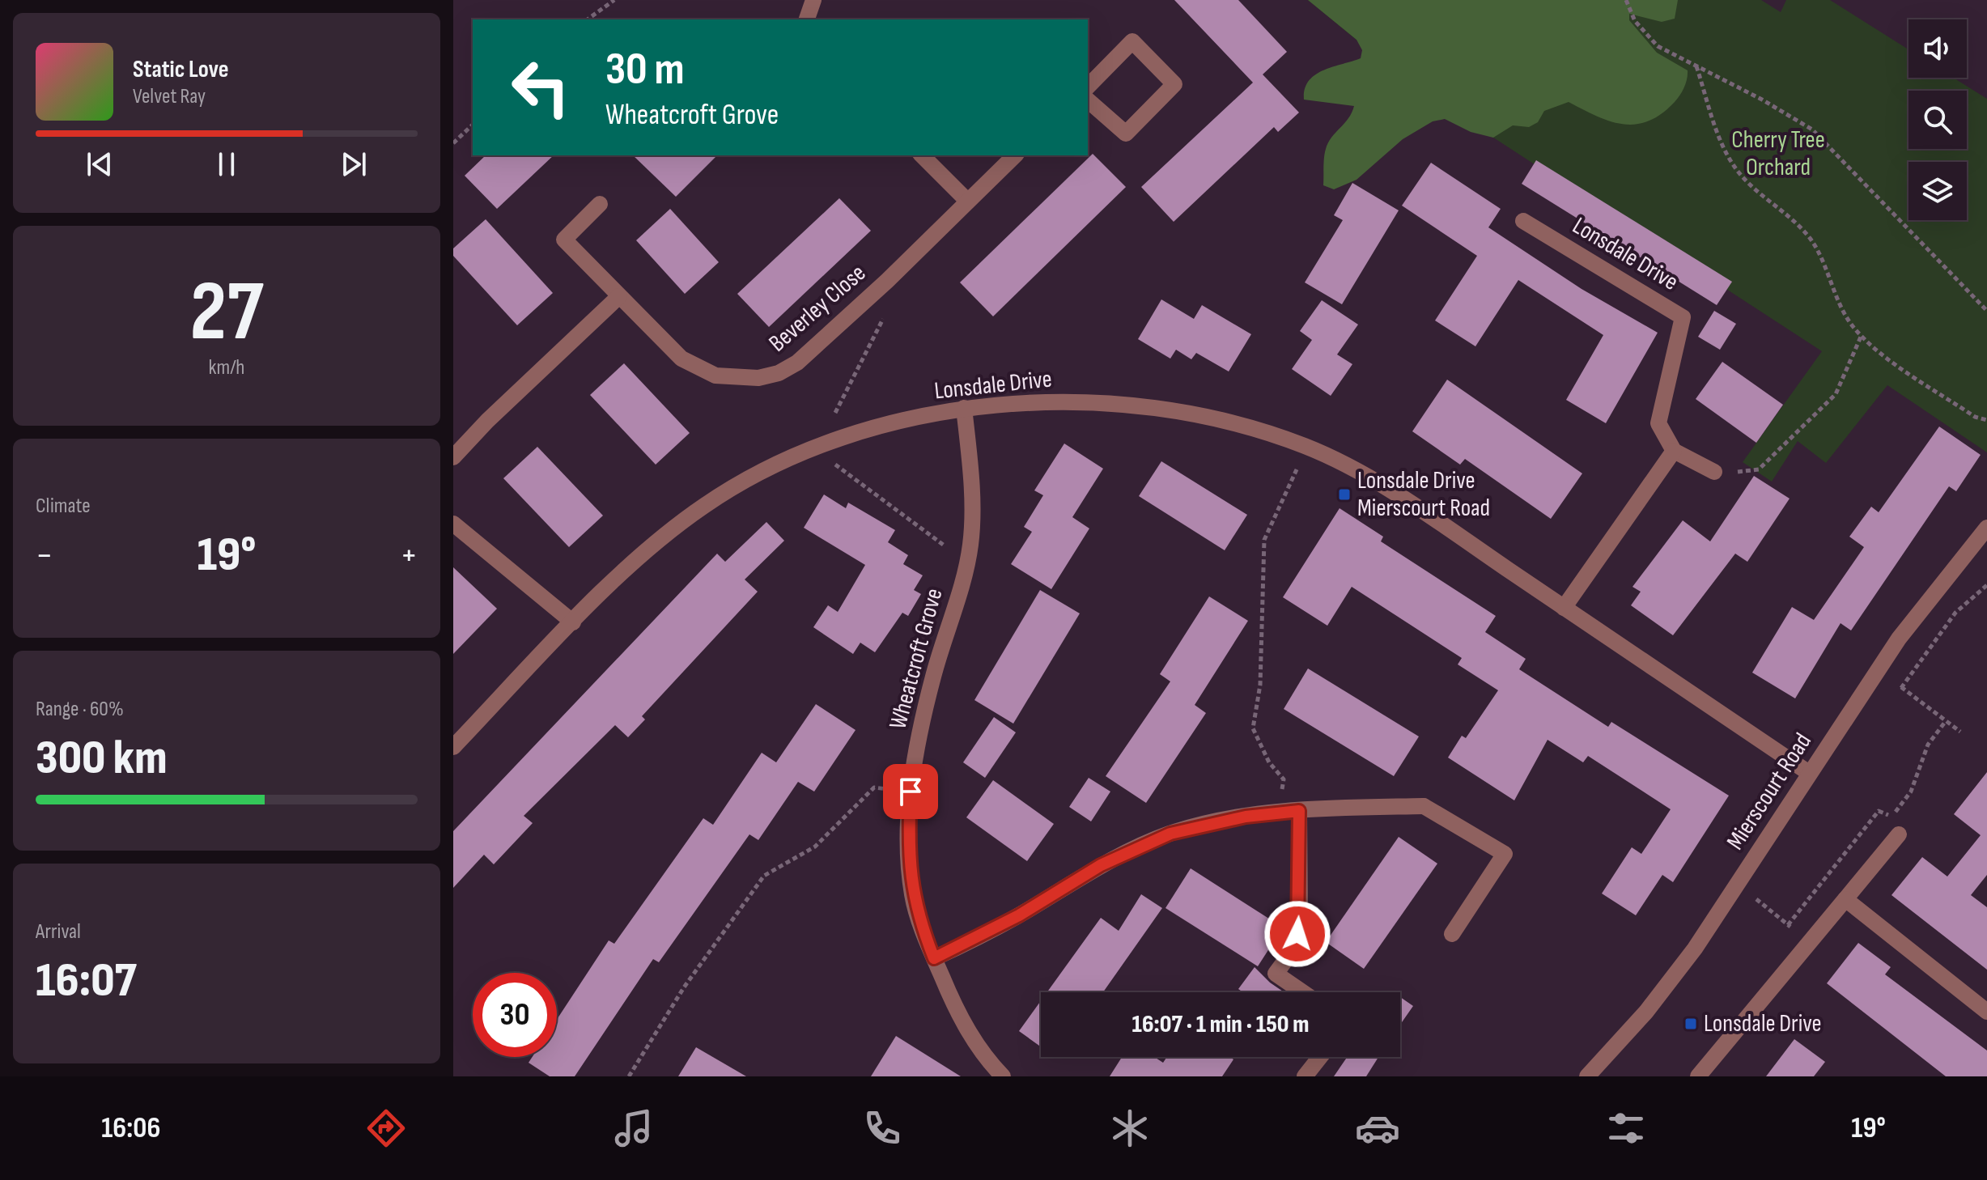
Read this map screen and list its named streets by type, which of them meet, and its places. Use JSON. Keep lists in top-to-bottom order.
{
  "streets": {
    "street": [
      "Lonsdale Drive",
      "Beverley Close",
      "Wheatcroft Grove",
      "Mierscourt Road"
    ]
  },
  "crossings": [
    ["Lonsdale Drive", "Wheatcroft Grove"],
    ["Lonsdale Drive", "Mierscourt Road"]
  ],
  "parks": ["Cherry Tree Orchard"],
  "places": {
    "transit": ["Lonsdale Drive Mierscourt Road", "Lonsdale Drive"]
  },
  "page": {
    "turn": ["30 m", "Wheatcroft Grove"],
    "song": ["Static Love", "Velvet Ray"],
    "tile": [
      ["27", "km/h"],
      "Climate",
      ["Range · 60%", "300 km"],
      ["Arrival", "16:07"]
    ],
    "heat": ["−", "19°", "+"],
    "limit": "30",
    "trip": "16:07 · 1 min · 150 m",
    "tabs": ["16:06", "19°"]
  }
}
